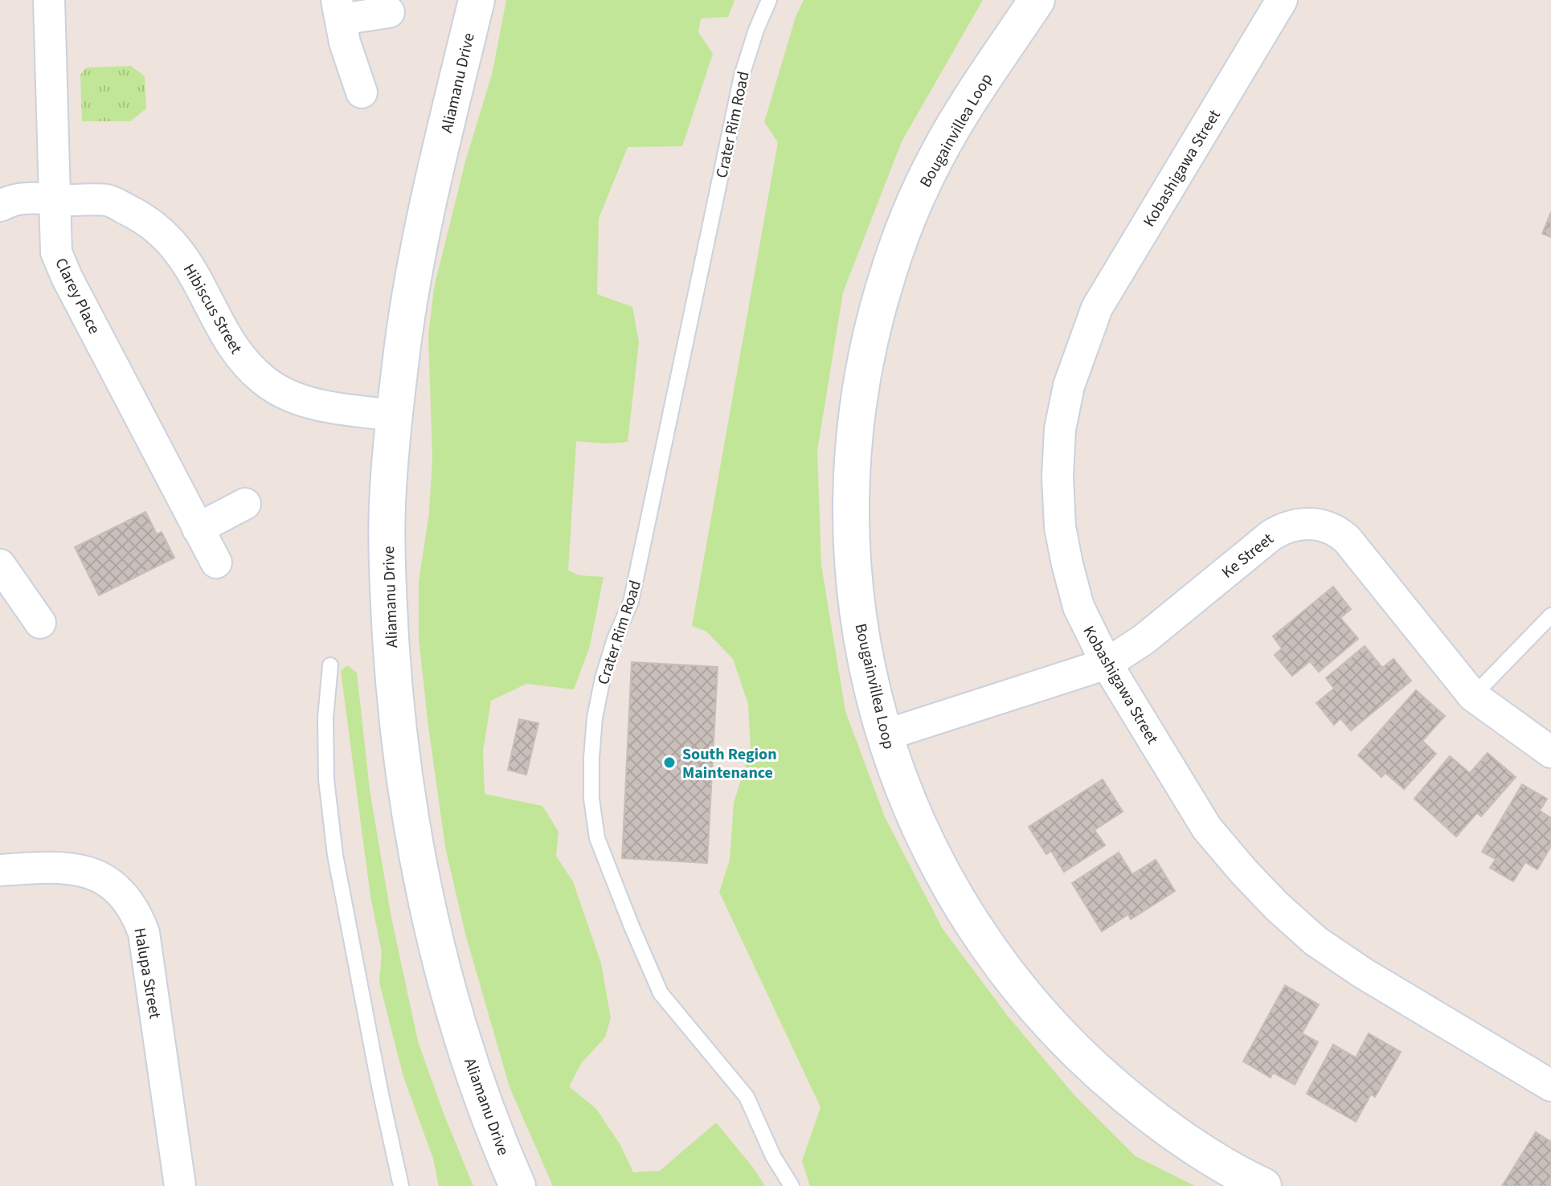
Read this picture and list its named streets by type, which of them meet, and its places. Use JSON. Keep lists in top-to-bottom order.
{
  "streets": {
    "street": [
      "Aliamanu Drive",
      "Bougainvillea Loop",
      "Kobashigawa Street",
      "Clarey Place",
      "Hibiscus Street",
      "Ke Street",
      "Halupa Street"
    ],
    "lane": ["Crater Rim Road"]
  },
  "crossings": [
    ["Aliamanu Drive", "Hibiscus Street"],
    ["Bougainvillea Loop", "Ke Street"],
    ["Kobashigawa Street", "Ke Street"],
    ["Clarey Place", "Hibiscus Street"]
  ],
  "places": ["South Region Maintenance"]
}
